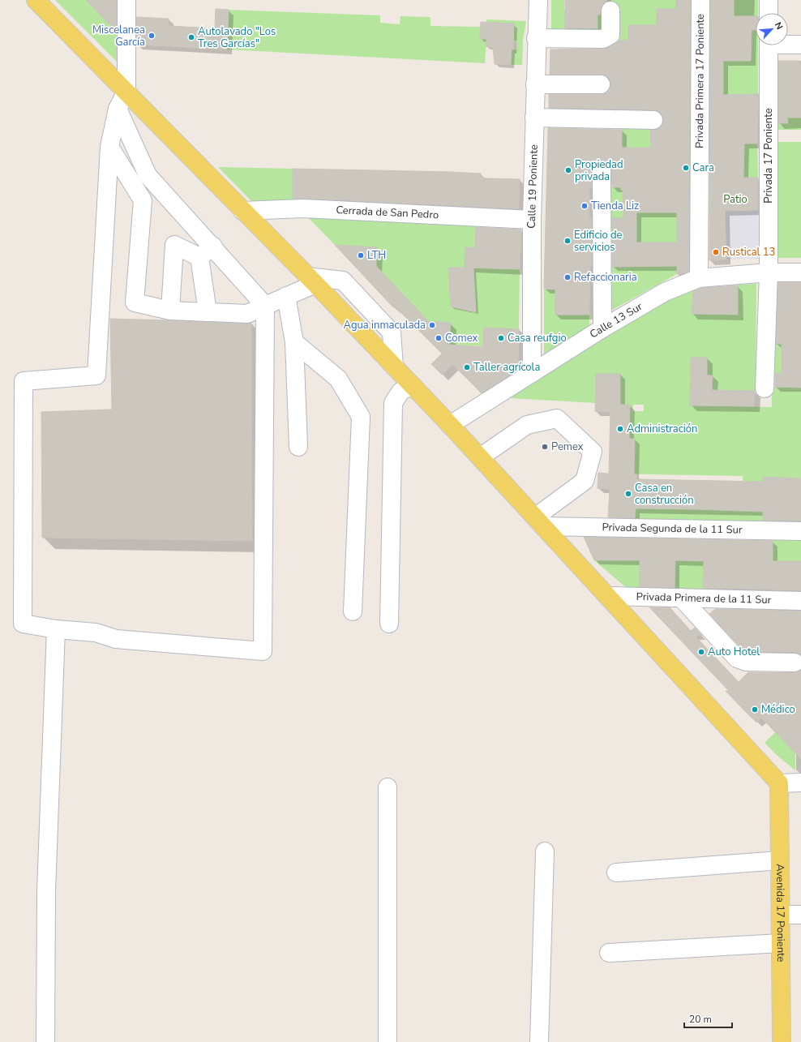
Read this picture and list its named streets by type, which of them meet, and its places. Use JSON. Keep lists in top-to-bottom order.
{
  "streets": {
    "main road": ["Avenida 17 Poniente"],
    "street": [
      "Privada Primera 17 Poniente",
      "Privada 17 Poniente",
      "Calle 19 Poniente",
      "Cerrada de San Pedro",
      "Calle 13 Sur",
      "Privada Segunda de la 11 Sur",
      "Privada Primera de la 11 Sur"
    ]
  },
  "crossings": [
    ["Privada Primera 17 Poniente", "Calle 13 Sur"],
    ["Privada 17 Poniente", "Calle 13 Sur"],
    ["Calle 19 Poniente", "Cerrada de San Pedro"],
    ["Calle 19 Poniente", "Calle 13 Sur"]
  ],
  "parks": ["Patio"],
  "places": [
    "Miscelanea García",
    "Autolavado \"Los Tres Garcías\"",
    "Cara",
    "Propiedad privada",
    "Tienda Liz",
    "Edificio de servicios",
    "Rustical 13",
    "LTH",
    "Refaccionaria",
    "Agua inmaculada",
    "Comex",
    "Casa reufgio",
    "Taller agrícola",
    "Administración",
    "Pemex",
    "Casa en construcción",
    "Auto Hotel",
    "Médico"
  ],
  "scale_bar": "20 m",
  "north": "top right"
}
